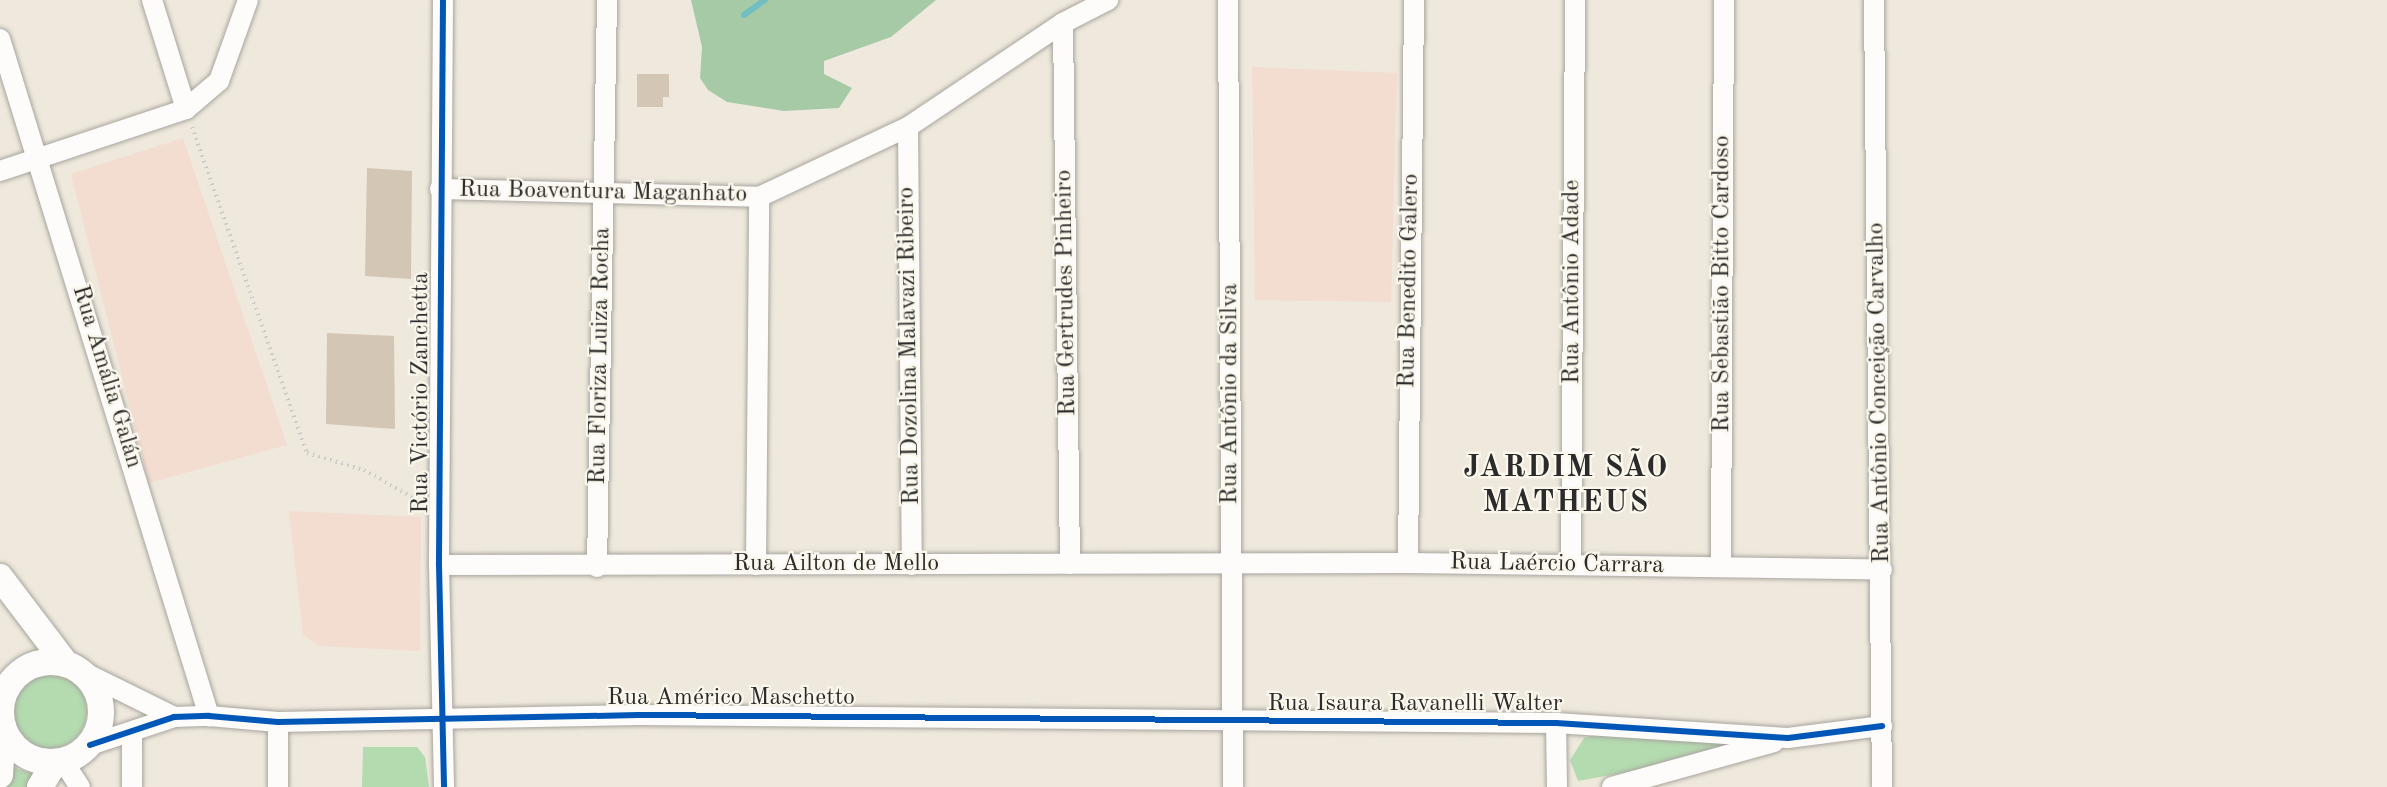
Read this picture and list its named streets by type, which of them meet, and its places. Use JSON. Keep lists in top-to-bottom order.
{
  "streets": {
    "street": [
      "Rua Boaventura Maganhato",
      "Rua Benedito Galero",
      "Rua Antônio Adade",
      "Rua Sebastião Bitto Cardoso",
      "Rua Gertrudes Pinheiro",
      "Rua Dozolina Malavazi Ribeiro",
      "Rua Floriza Luiza Rocha",
      "Rua Amália Galán",
      "Rua Victório Zanchetta",
      "Rua Antônio Conceição Carvalho",
      "Rua Antônio da Silva",
      "Rua Ailton de Mello",
      "Rua Laércio Carrara",
      "Rua Américo Maschetto",
      "Rua Isaura Ravanelli Walter"
    ]
  },
  "crossings": [
    ["Rua Boaventura Maganhato", "Rua Gertrudes Pinheiro"],
    ["Rua Boaventura Maganhato", "Rua Dozolina Malavazi Ribeiro"],
    ["Rua Boaventura Maganhato", "Rua Floriza Luiza Rocha"],
    ["Rua Boaventura Maganhato", "Rua Victório Zanchetta"],
    ["Rua Benedito Galero", "Rua Laércio Carrara"],
    ["Rua Antônio Adade", "Rua Laércio Carrara"],
    ["Rua Sebastião Bitto Cardoso", "Rua Laércio Carrara"],
    ["Rua Gertrudes Pinheiro", "Rua Ailton de Mello"],
    ["Rua Dozolina Malavazi Ribeiro", "Rua Ailton de Mello"],
    ["Rua Floriza Luiza Rocha", "Rua Ailton de Mello"],
    ["Rua Amália Galán", "Rua Américo Maschetto"],
    ["Rua Victório Zanchetta", "Rua Ailton de Mello"],
    ["Rua Victório Zanchetta", "Rua Américo Maschetto"],
    ["Rua Antônio Conceição Carvalho", "Rua Laércio Carrara"],
    ["Rua Antônio Conceição Carvalho", "Rua Isaura Ravanelli Walter"],
    ["Rua Antônio da Silva", "Rua Ailton de Mello"],
    ["Rua Antônio da Silva", "Rua Laércio Carrara"],
    ["Rua Antônio da Silva", "Rua Américo Maschetto"],
    ["Rua Antônio da Silva", "Rua Isaura Ravanelli Walter"],
    ["Rua Ailton de Mello", "Rua Laércio Carrara"],
    ["Rua Américo Maschetto", "Rua Isaura Ravanelli Walter"]
  ],
  "districts": ["JARDIM SÃO MATHEUS"]
}
